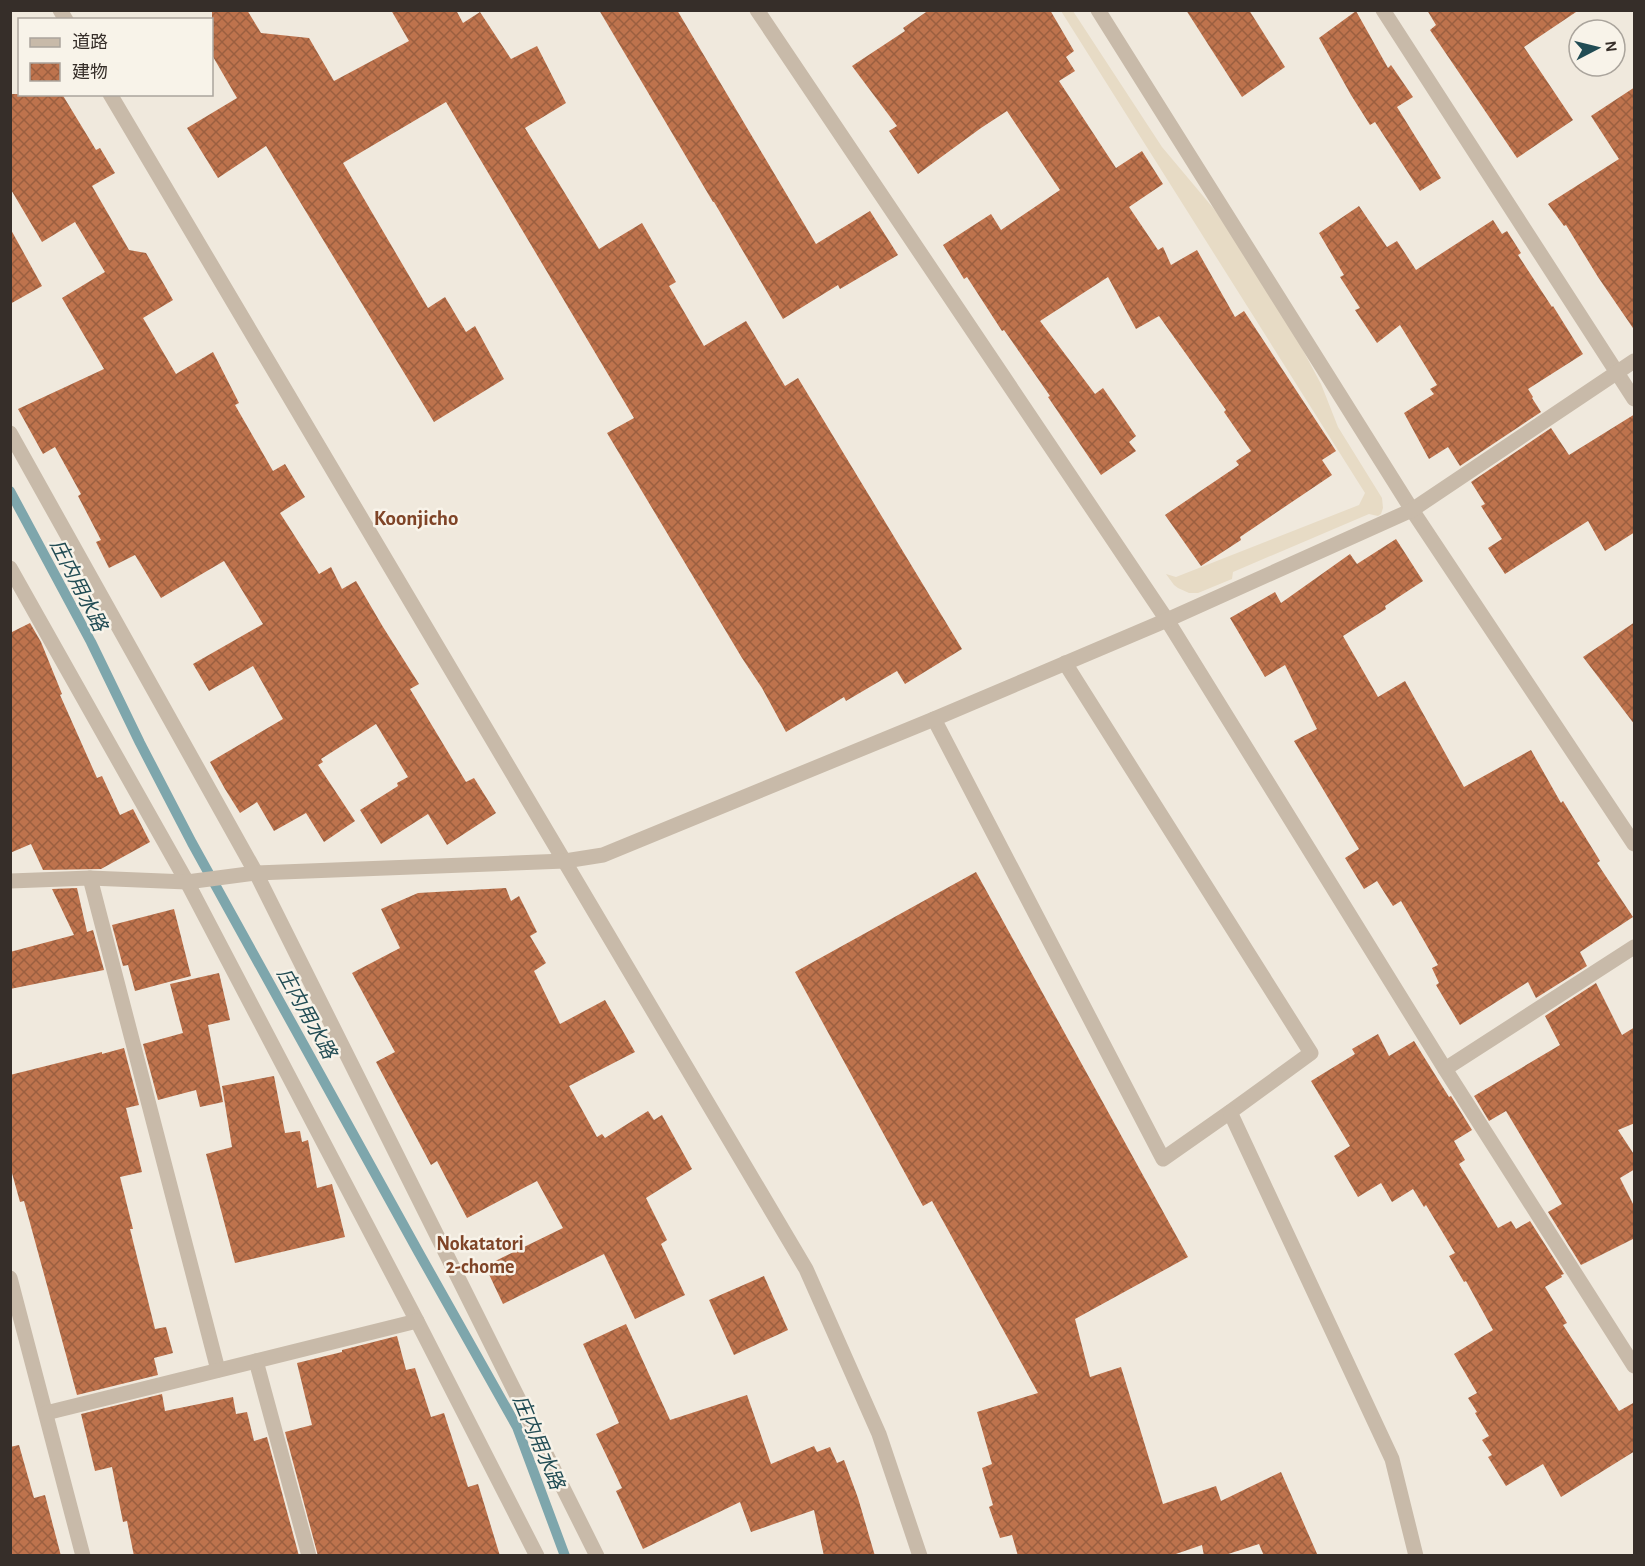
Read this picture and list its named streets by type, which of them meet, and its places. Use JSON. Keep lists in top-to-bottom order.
{
  "districts": ["Koonjicho", "Nokatatori 2-chome"],
  "water": ["庄内用水路"],
  "legend": ["道路", "建物"],
  "north": "right"
}
